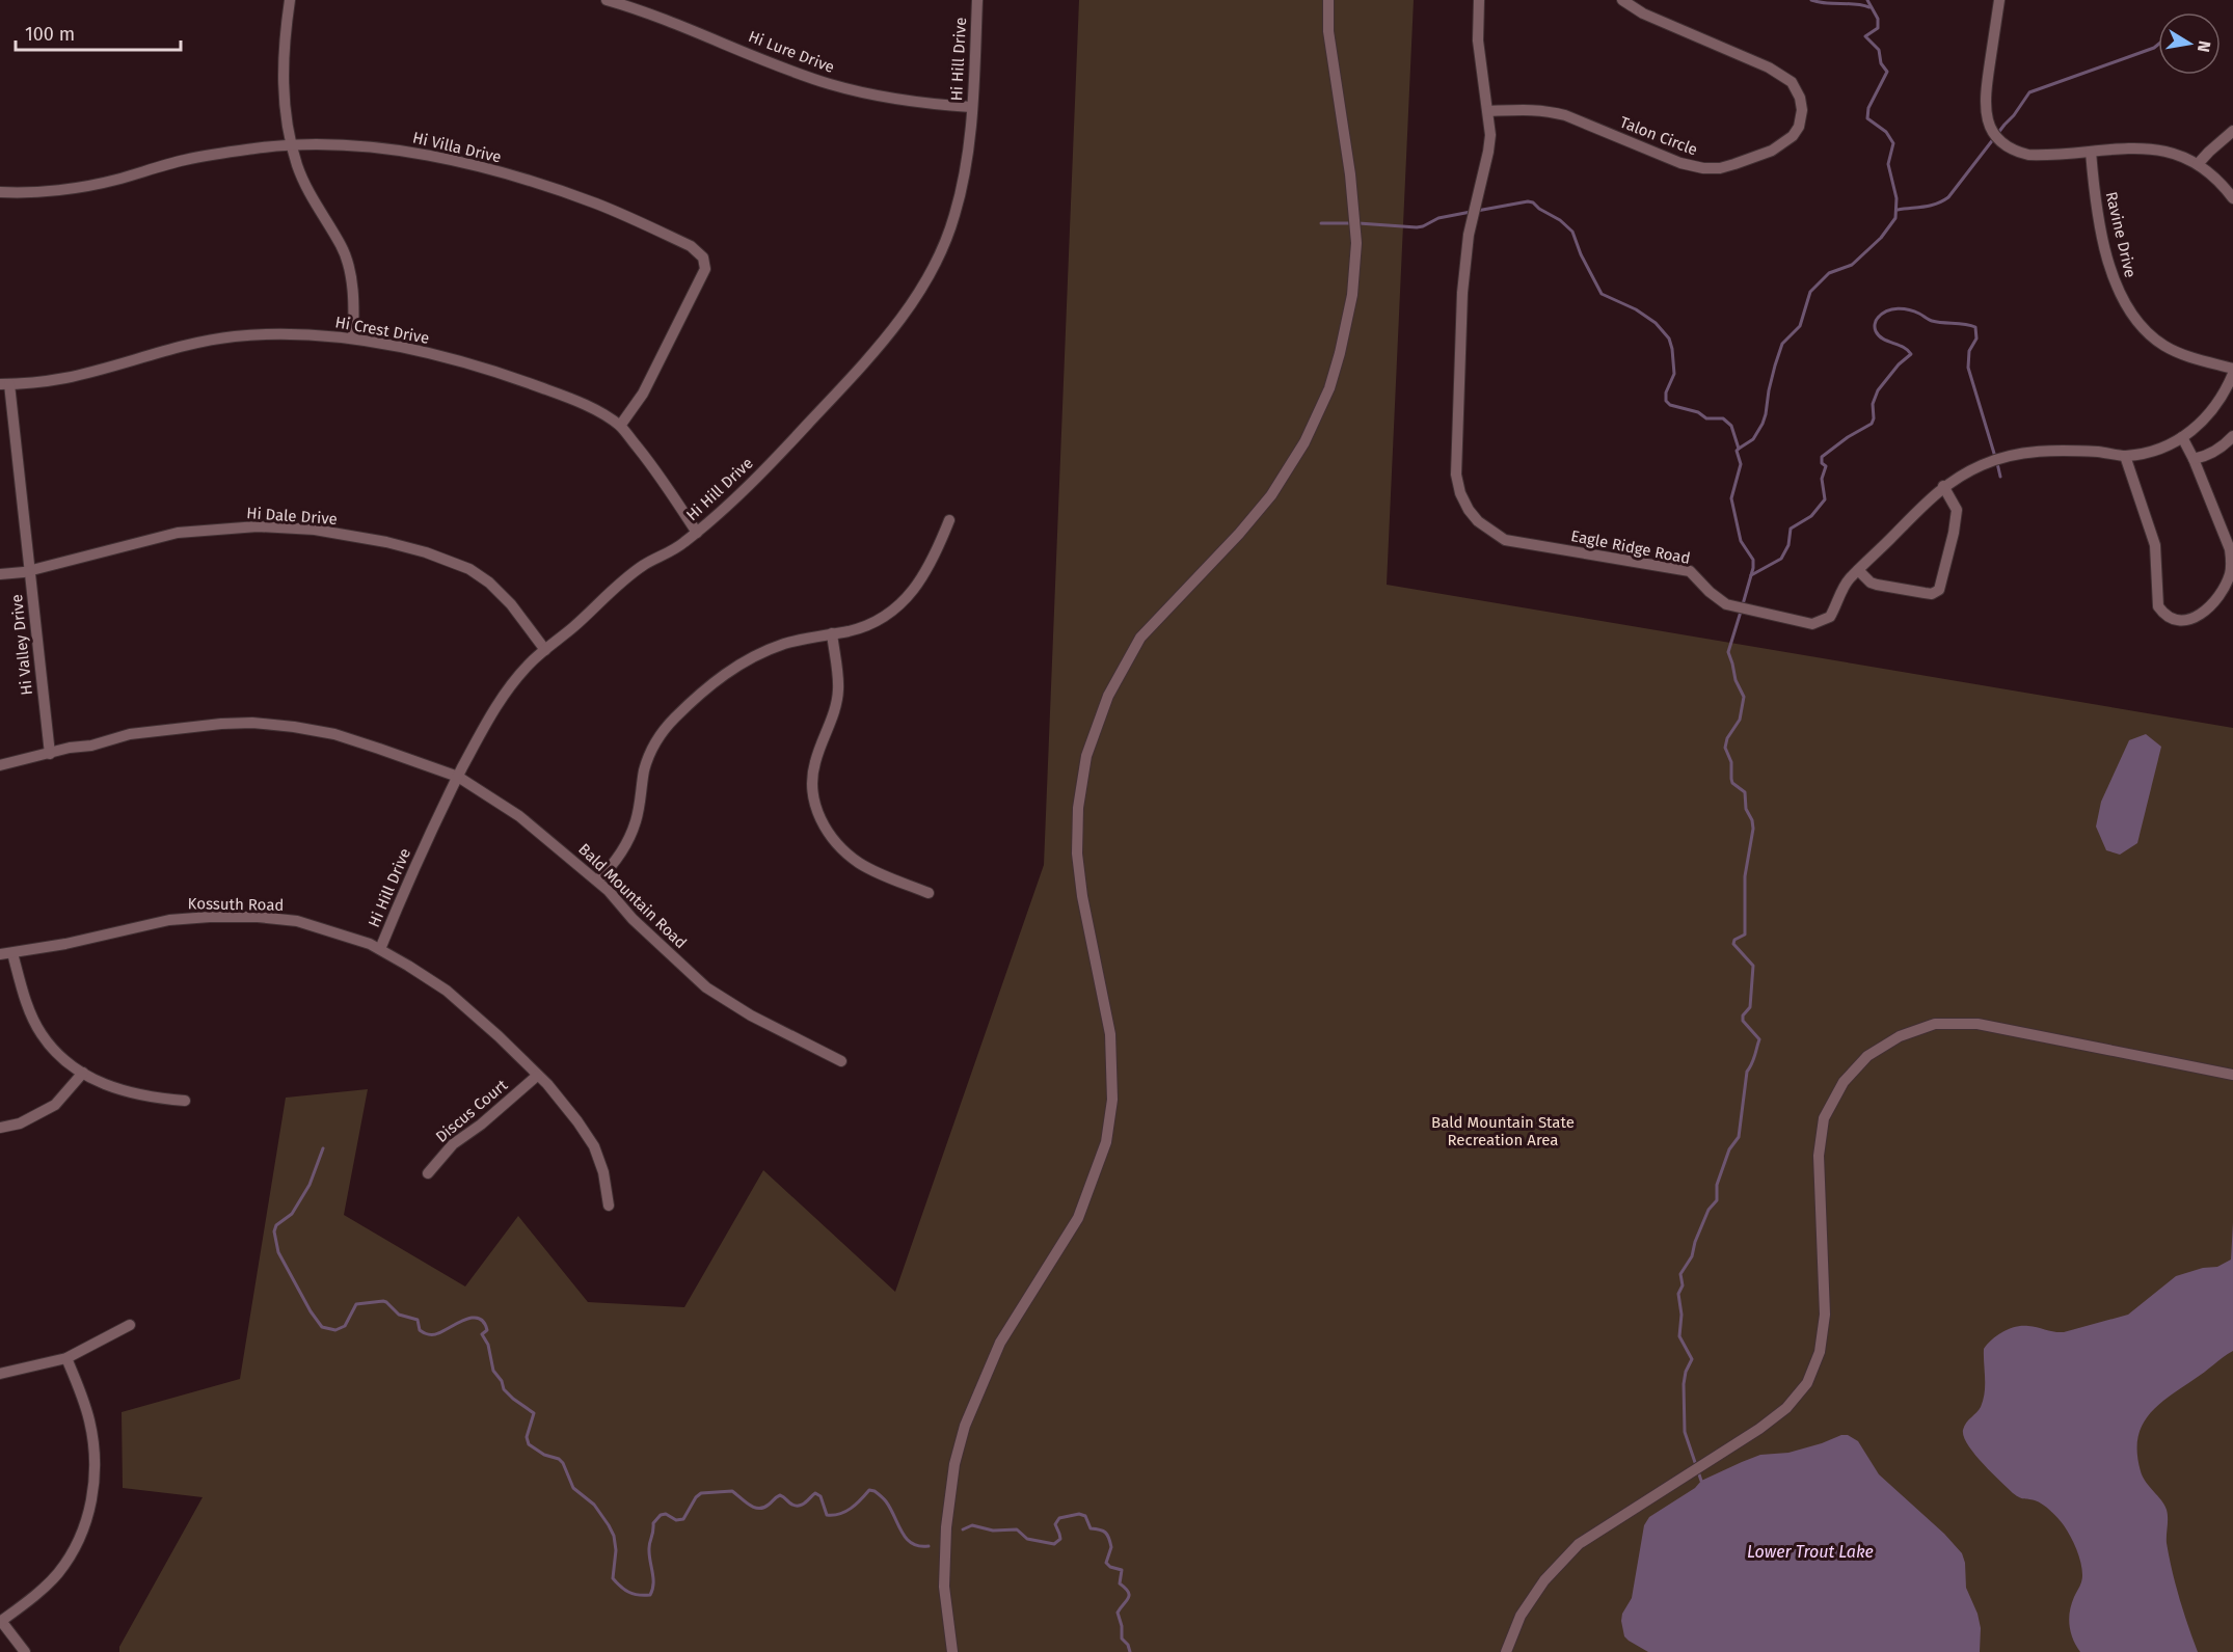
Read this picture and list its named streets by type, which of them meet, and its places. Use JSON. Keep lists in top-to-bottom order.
{
  "streets": {
    "street": [
      "Hi Lure Drive",
      "Hi Hill Drive",
      "Talon Circle",
      "Hi Villa Drive",
      "Ravine Drive",
      "Hi Crest Drive",
      "Hi Dale Drive",
      "Eagle Ridge Road",
      "Hi Valley Drive",
      "Bald Mountain Road",
      "Kossuth Road",
      "Discus Court"
    ]
  },
  "crossings": [
    ["Hi Lure Drive", "Hi Hill Drive"],
    ["Hi Hill Drive", "Hi Crest Drive"],
    ["Hi Hill Drive", "Hi Dale Drive"],
    ["Hi Hill Drive", "Bald Mountain Road"],
    ["Hi Hill Drive", "Kossuth Road"],
    ["Talon Circle", "Eagle Ridge Road"],
    ["Hi Villa Drive", "Hi Crest Drive"],
    ["Hi Crest Drive", "Hi Valley Drive"],
    ["Hi Dale Drive", "Hi Valley Drive"],
    ["Hi Valley Drive", "Bald Mountain Road"],
    ["Kossuth Road", "Discus Court"]
  ],
  "water": ["Lower Trout Lake"],
  "parks": ["Bald Mountain State Recreation Area"],
  "scale_bar": "100 m",
  "north": "right"
}
